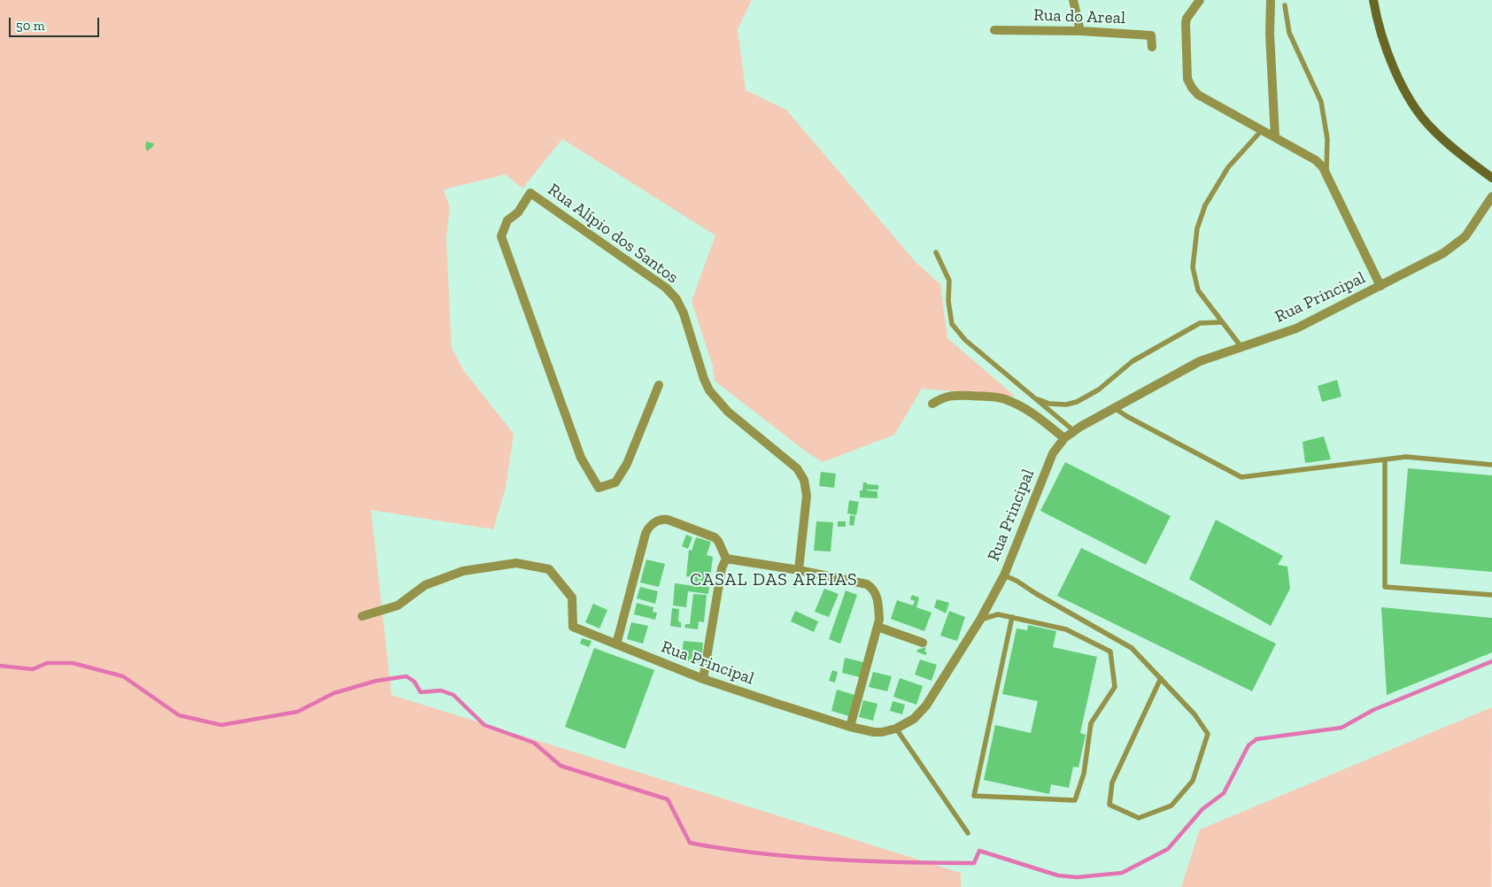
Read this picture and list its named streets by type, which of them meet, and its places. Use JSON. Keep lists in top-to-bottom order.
{
  "streets": {
    "street": ["Rua do Areal", "Rua Alípio dos Santos", "Rua Principal"]
  },
  "districts": ["CASAL DAS AREIAS"],
  "scale_bar": "50 m"
}
